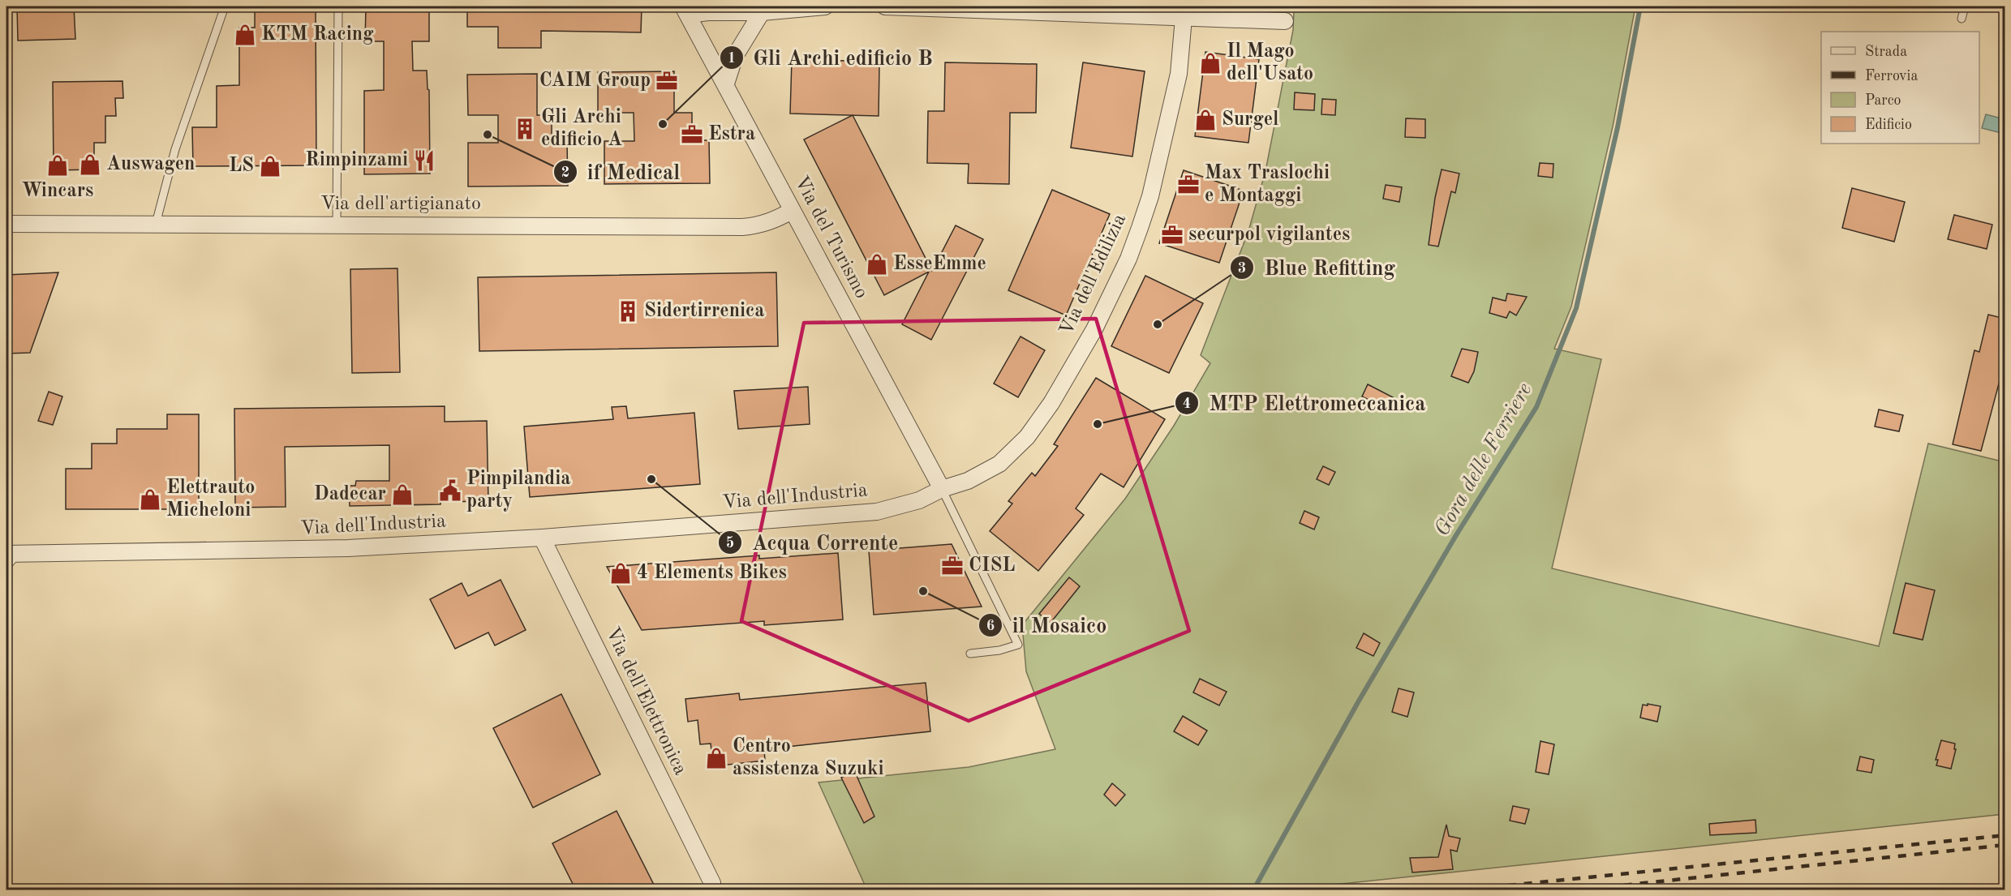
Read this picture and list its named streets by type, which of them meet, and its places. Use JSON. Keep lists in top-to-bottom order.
{
  "streets": {
    "street": [
      "Via dell'artigianato",
      "Via del Turismo",
      "Via dell'Edilizia",
      "Via dell'Industria",
      "Via dell'Elettronica"
    ]
  },
  "crossings": [
    ["Via dell'artigianato", "Via del Turismo"],
    ["Via del Turismo", "Via dell'Edilizia"],
    ["Via del Turismo", "Via dell'Industria"],
    ["Via dell'Edilizia", "Via dell'Industria"],
    ["Via dell'Industria", "Via dell'Elettronica"]
  ],
  "water": ["Gora delle Ferriere"],
  "places": {
    "shop": [
      "KTM Racing",
      "Il Mago dell'Usato",
      "Surgel",
      "Auswagen",
      "Wincars",
      "LS",
      "EsseEmme",
      "Dadecar",
      "Elettrauto Micheloni",
      "4 Elements Bikes",
      "Centro assistenza Suzuki"
    ],
    "office": [
      "CAIM Group",
      "Estra",
      "Max Traslochi e Montaggi",
      "securpol vigilantes",
      "CISL"
    ],
    "other": [
      "Gli Archi edificio B",
      "if Medical",
      "Blue Refitting",
      "MTP Elettromeccanica",
      "Acqua Corrente",
      "il Mosaico"
    ],
    "building": ["Gli Archi edificio A", "Sidertirrenica"],
    "restaurant": ["Rimpinzami"],
    "public building": ["Pimpilandia party"]
  },
  "legend": [
    "Strada",
    "Ferrovia",
    "Parco",
    "Edificio"
  ]
}
